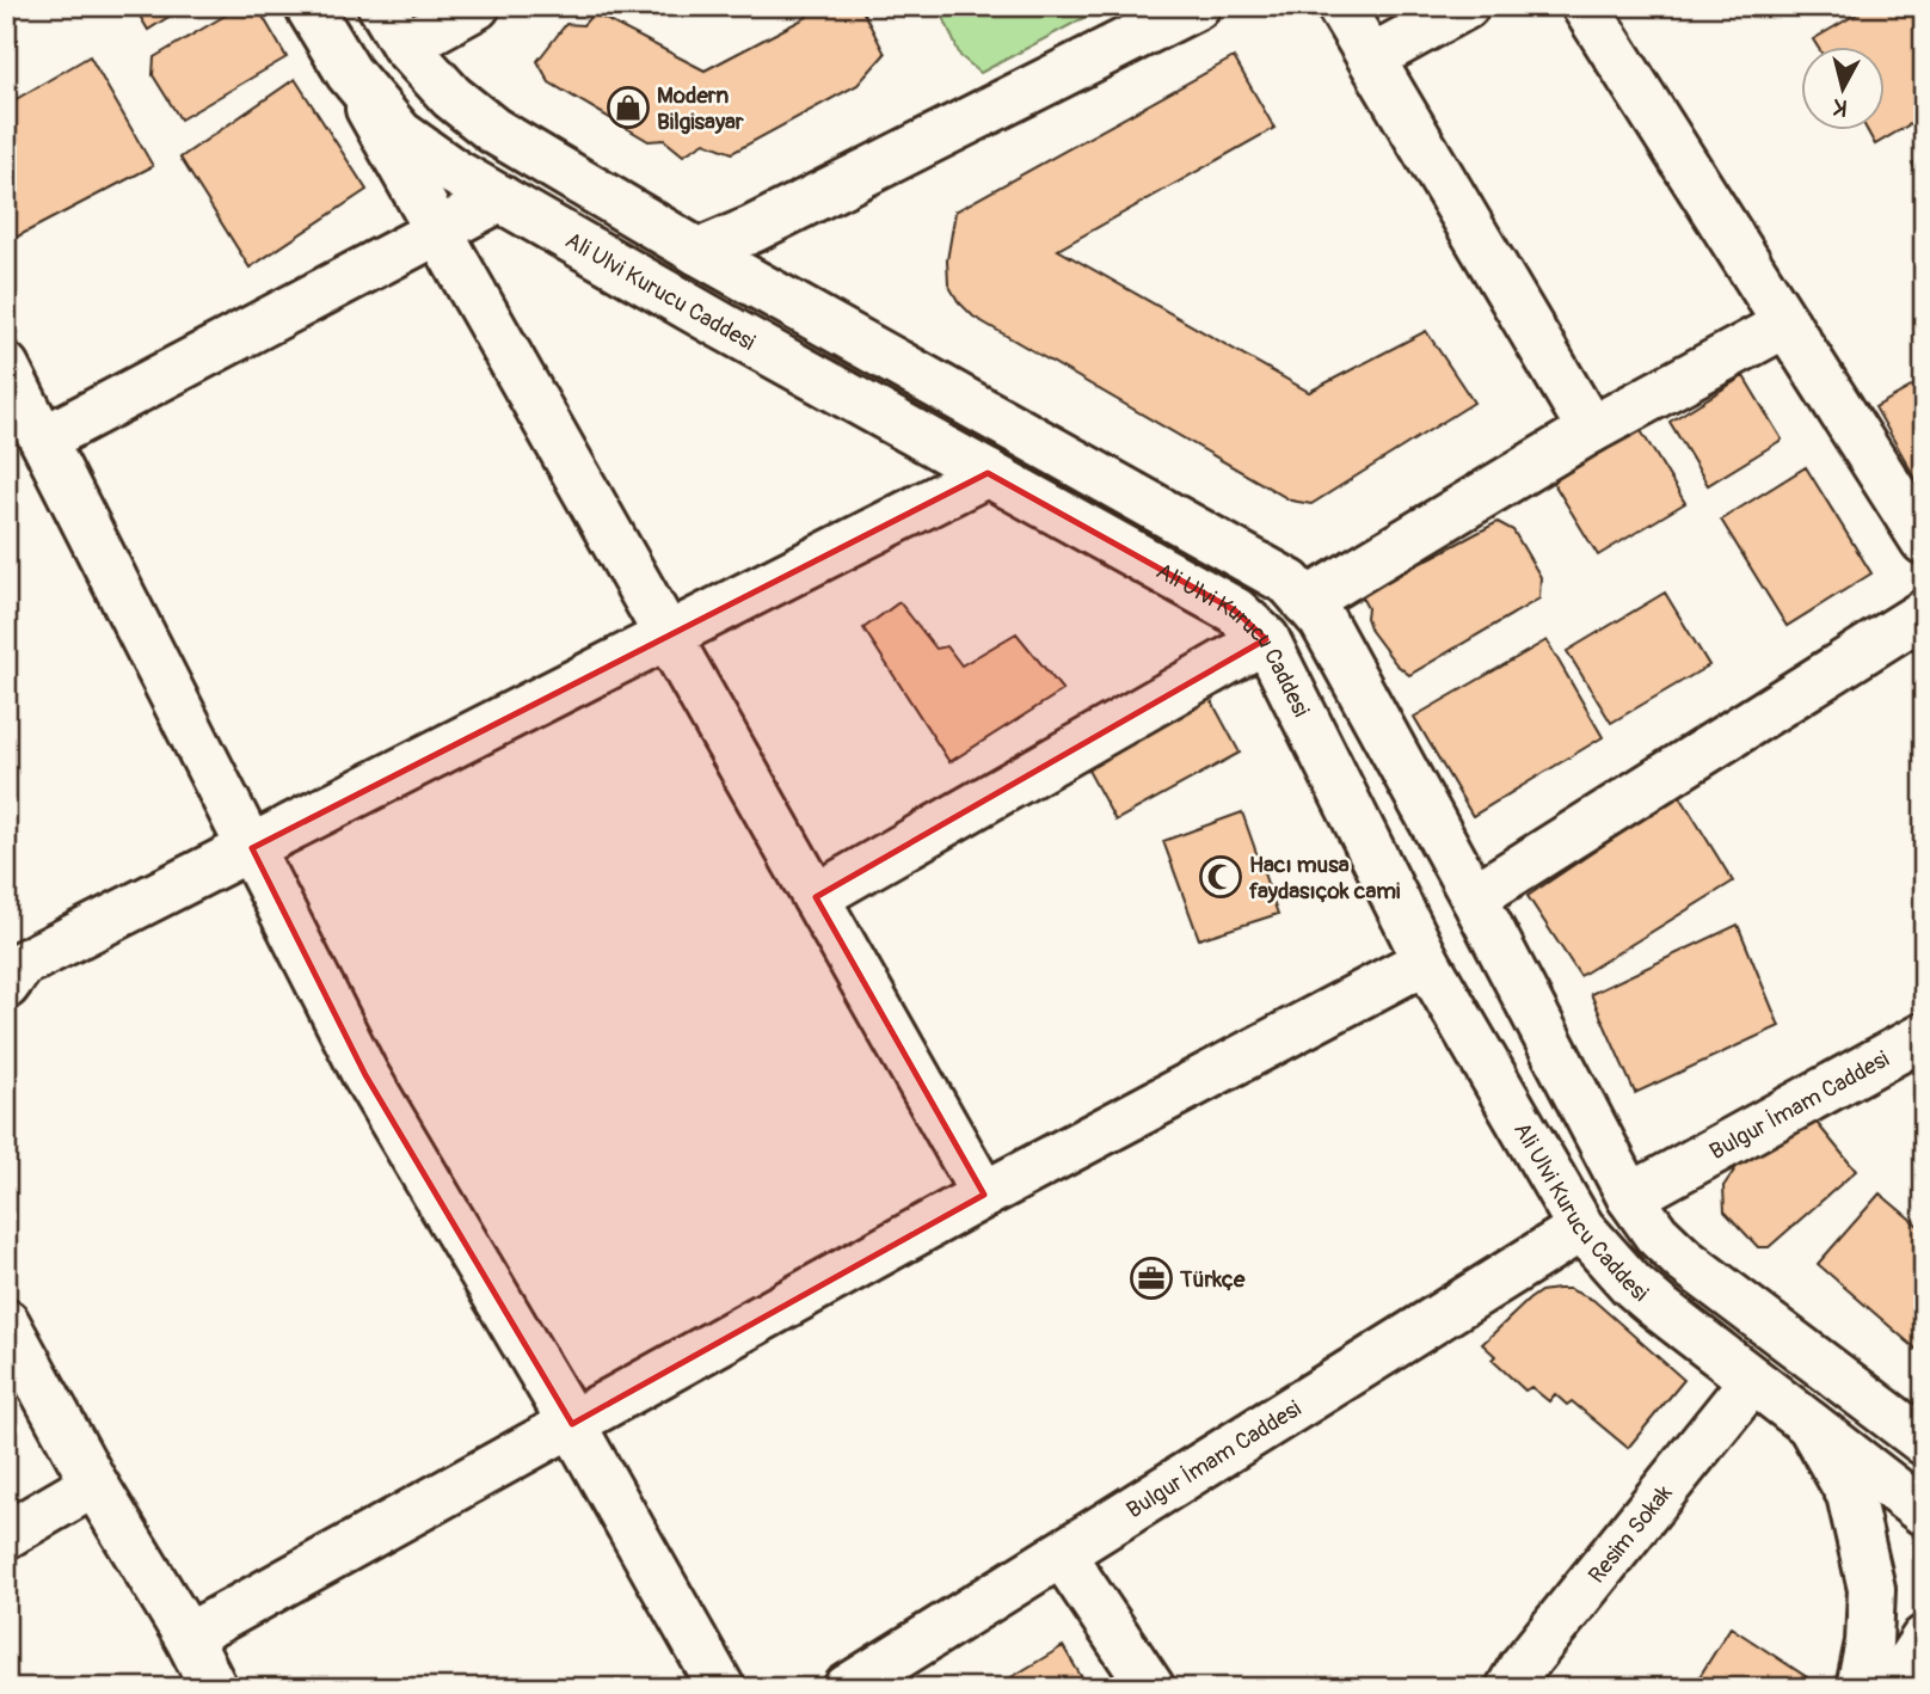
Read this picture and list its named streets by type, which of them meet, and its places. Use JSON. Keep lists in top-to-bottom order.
{
  "streets": {
    "street": ["Ali Ulvi Kurucu Caddesi", "Bulgur İmam Caddesi", "Resim Sokak"]
  },
  "crossings": [
    ["Ali Ulvi Kurucu Caddesi", "Bulgur İmam Caddesi"],
    ["Ali Ulvi Kurucu Caddesi", "Resim Sokak"]
  ],
  "places": {
    "shop": ["Modern Bilgisayar"],
    "mosque": ["Hacı musa faydasıçok cami"],
    "office": ["Türkçe"]
  },
  "north": "bottom"
}
